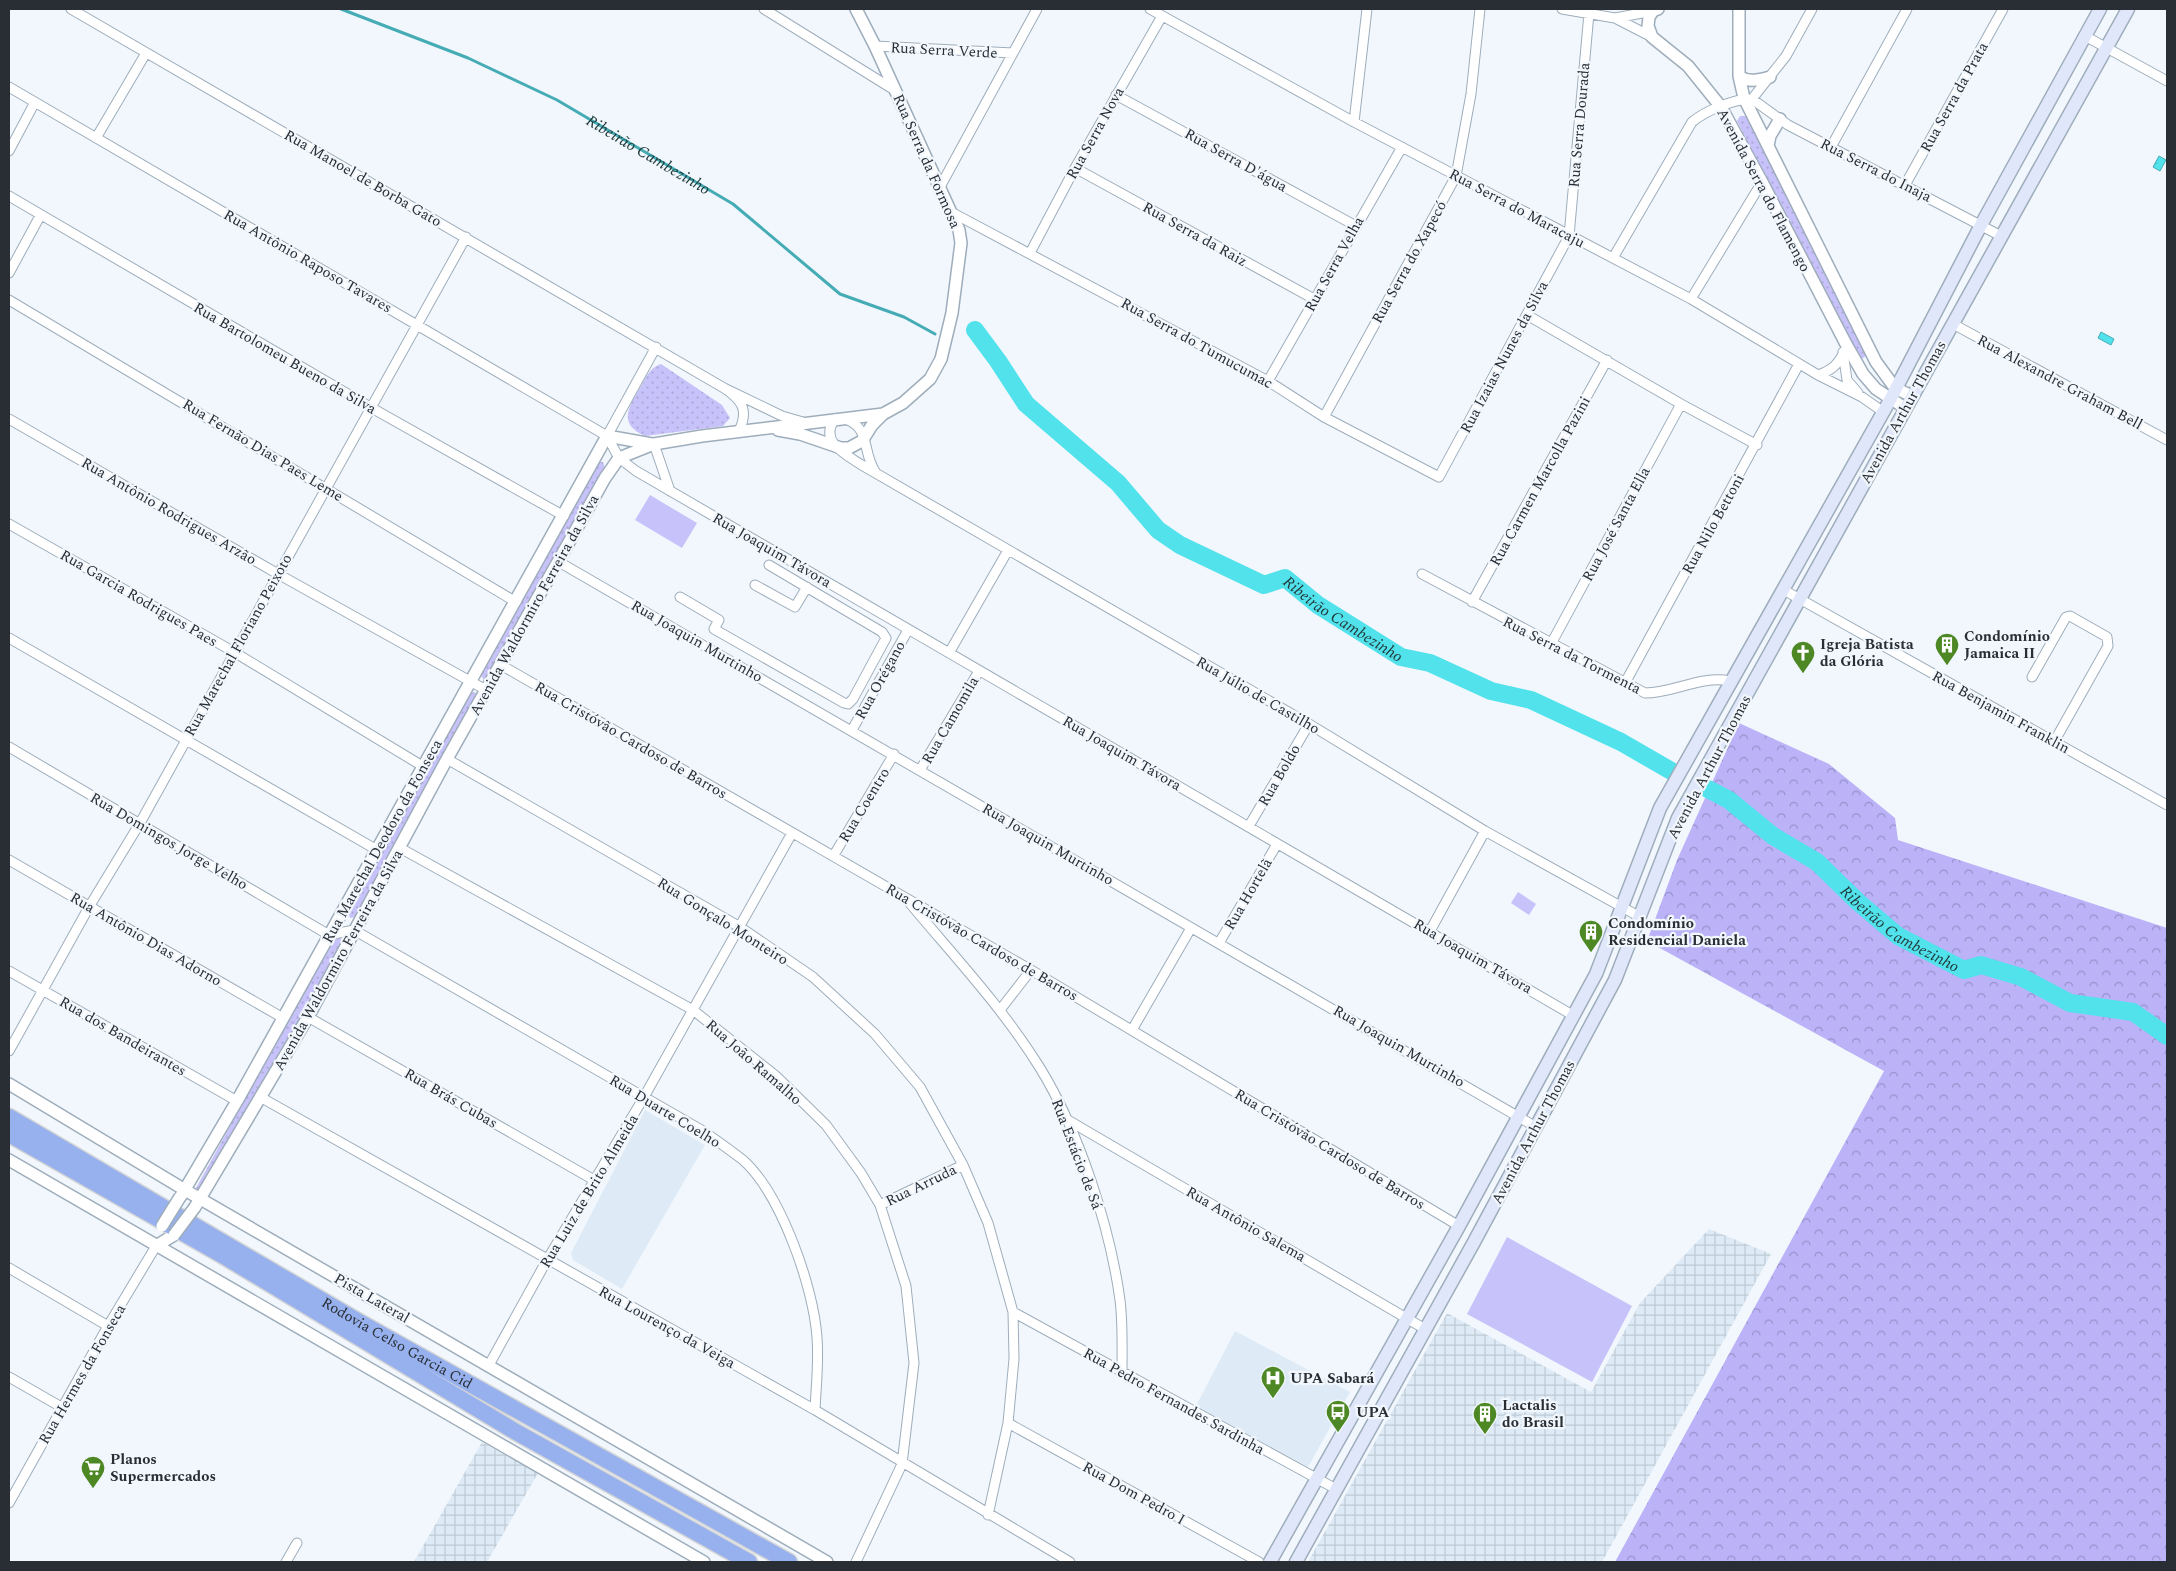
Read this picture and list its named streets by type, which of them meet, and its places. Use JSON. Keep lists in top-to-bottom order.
{
  "streets": {
    "highway": ["Rodovia Celso Garcia Cid"],
    "main road": ["Avenida Arthur Thomas"],
    "street": [
      "Rua Serra Verde",
      "Rua Serra da Prata",
      "Rua Serra Dourada",
      "Rua Serra Nova",
      "Rua Serra D'água",
      "Rua Serra da Formosa",
      "Rua Serra do Inaja",
      "Rua Manoel de Borba Gato",
      "Avenida Serra do Flamengo",
      "Rua Serra do Maracaju",
      "Rua Serra da Raiz",
      "Rua Antônio Raposo Tavares",
      "Rua Serra do Xapecó",
      "Rua Serra Velha",
      "Rua Serra do Tumucumac",
      "Rua Izaias Nunes da Silva",
      "Rua Bartolomeu Bueno da Silva",
      "Rua Alexandre Graham Bell",
      "Rua Fernão Dias Paes Leme",
      "Rua Carmen Marcolla Pazini",
      "Rua Antônio Rodrigues Arzão",
      "Rua José Santa Ella",
      "Rua Nilo Bettoni",
      "Rua Joaquim Távora",
      "Rua Garcia Rodrigues Paes",
      "Avenida Waldormiro Ferreira da Silva",
      "Rua Joaquin Murtinho",
      "Rua Marechal Floriano Peixoto",
      "Rua Serra da Tormenta",
      "Rua Orégano",
      "Rua Júlio de Castilho",
      "Rua Benjamin Franklin",
      "Rua Camomila",
      "Rua Cristóvão Cardoso de Barros",
      "Rua Boldo",
      "Rua Coentro",
      "Rua Domingos Jorge Velho",
      "Rua Marechal Deodoro da Fonseca",
      "Rua Hortelã",
      "Rua Gonçalo Monteiro",
      "Rua Antônio Dias Adorno",
      "Rua dos Bandeirantes",
      "Rua João Ramalho",
      "Rua Brás Cubas",
      "Rua Duarte Coelho",
      "Rua Estácio de Sá",
      "Rua Arruda",
      "Rua Luiz de Brito Almeida",
      "Rua Antônio Salema",
      "Pista Lateral",
      "Rua Lourenço da Veiga",
      "Rua Hermes da Fonseca",
      "Rua Pedro Fernandes Sardinha",
      "Rua Dom Pedro I"
    ]
  },
  "crossings": [
    ["Rua Serra Verde", "Rua Serra da Formosa"],
    ["Rua Serra da Prata", "Rua Serra do Inaja"],
    ["Rua Serra Dourada", "Rua Serra do Maracaju"],
    ["Rua Serra Dourada", "Rua Izaias Nunes da Silva"],
    ["Rua Serra Nova", "Rua Serra D'água"],
    ["Rua Serra Nova", "Rua Serra do Maracaju"],
    ["Rua Serra Nova", "Rua Serra da Raiz"],
    ["Rua Serra Nova", "Rua Serra do Tumucumac"],
    ["Rua Serra D'água", "Rua Serra Velha"],
    ["Rua Serra da Formosa", "Rua Antônio Raposo Tavares"],
    ["Rua Serra da Formosa", "Rua Serra do Tumucumac"],
    ["Rua Serra da Formosa", "Rua Joaquim Távora"],
    ["Rua Serra da Formosa", "Avenida Waldormiro Ferreira da Silva"],
    ["Rua Serra da Formosa", "Rua Júlio de Castilho"],
    ["Rua Serra da Formosa", "Rua Marechal Deodoro da Fonseca"],
    ["Rua Serra do Inaja", "Avenida Serra do Flamengo"],
    ["Rua Serra do Inaja", "Avenida Arthur Thomas"],
    ["Rua Manoel de Borba Gato", "Rua Marechal Floriano Peixoto"],
    ["Avenida Serra do Flamengo", "Avenida Arthur Thomas"],
    ["Rua Serra do Maracaju", "Rua Serra do Xapecó"],
    ["Rua Serra do Maracaju", "Rua Serra Velha"],
    ["Rua Serra do Maracaju", "Rua Izaias Nunes da Silva"],
    ["Rua Serra do Maracaju", "Avenida Arthur Thomas"],
    ["Rua Serra do Maracaju", "Rua Nilo Bettoni"],
    ["Rua Serra da Raiz", "Rua Serra Velha"],
    ["Rua Antônio Raposo Tavares", "Rua Joaquim Távora"],
    ["Rua Antônio Raposo Tavares", "Rua Marechal Floriano Peixoto"],
    ["Rua Antônio Raposo Tavares", "Rua Marechal Deodoro da Fonseca"],
    ["Rua Serra do Xapecó", "Rua Serra do Tumucumac"],
    ["Rua Serra Velha", "Rua Serra do Tumucumac"],
    ["Rua Serra do Tumucumac", "Rua Izaias Nunes da Silva"],
    ["Rua Bartolomeu Bueno da Silva", "Rua Marechal Floriano Peixoto"],
    ["Rua Bartolomeu Bueno da Silva", "Rua Marechal Deodoro da Fonseca"],
    ["Rua Alexandre Graham Bell", "Avenida Arthur Thomas"],
    ["Avenida Arthur Thomas", "Rua Joaquim Távora"],
    ["Avenida Arthur Thomas", "Rua Joaquin Murtinho"],
    ["Avenida Arthur Thomas", "Rua Serra da Tormenta"],
    ["Avenida Arthur Thomas", "Rua Júlio de Castilho"],
    ["Avenida Arthur Thomas", "Rua Benjamin Franklin"],
    ["Avenida Arthur Thomas", "Rua Cristóvão Cardoso de Barros"],
    ["Avenida Arthur Thomas", "Rua Antônio Salema"],
    ["Avenida Arthur Thomas", "Rua Pedro Fernandes Sardinha"],
    ["Rua Fernão Dias Paes Leme", "Rua Marechal Floriano Peixoto"],
    ["Rua Fernão Dias Paes Leme", "Rua Marechal Deodoro da Fonseca"],
    ["Rua Carmen Marcolla Pazini", "Rua Serra da Tormenta"],
    ["Rua Antônio Rodrigues Arzão", "Avenida Waldormiro Ferreira da Silva"],
    ["Rua Antônio Rodrigues Arzão", "Rua Marechal Floriano Peixoto"],
    ["Rua Antônio Rodrigues Arzão", "Rua Marechal Deodoro da Fonseca"],
    ["Rua José Santa Ella", "Rua Serra da Tormenta"],
    ["Rua Nilo Bettoni", "Rua Serra da Tormenta"],
    ["Rua Joaquim Távora", "Avenida Waldormiro Ferreira da Silva"],
    ["Rua Joaquim Távora", "Rua Orégano"],
    ["Rua Joaquim Távora", "Rua Camomila"],
    ["Rua Joaquim Távora", "Rua Boldo"],
    ["Rua Joaquim Távora", "Rua Marechal Deodoro da Fonseca"],
    ["Rua Joaquim Távora", "Rua Hortelã"],
    ["Rua Garcia Rodrigues Paes", "Rua Marechal Floriano Peixoto"],
    ["Rua Garcia Rodrigues Paes", "Rua Marechal Deodoro da Fonseca"],
    ["Avenida Waldormiro Ferreira da Silva", "Rua Joaquin Murtinho"],
    ["Avenida Waldormiro Ferreira da Silva", "Rua Cristóvão Cardoso de Barros"],
    ["Avenida Waldormiro Ferreira da Silva", "Rua Marechal Deodoro da Fonseca"],
    ["Avenida Waldormiro Ferreira da Silva", "Rua Gonçalo Monteiro"],
    ["Avenida Waldormiro Ferreira da Silva", "Rua João Ramalho"],
    ["Avenida Waldormiro Ferreira da Silva", "Rua Brás Cubas"],
    ["Avenida Waldormiro Ferreira da Silva", "Rua Duarte Coelho"],
    ["Avenida Waldormiro Ferreira da Silva", "Pista Lateral"],
    ["Avenida Waldormiro Ferreira da Silva", "Rua Lourenço da Veiga"],
    ["Avenida Waldormiro Ferreira da Silva", "Rua Hermes da Fonseca"],
    ["Rua Joaquin Murtinho", "Rua Orégano"],
    ["Rua Joaquin Murtinho", "Rua Camomila"],
    ["Rua Joaquin Murtinho", "Rua Coentro"],
    ["Rua Joaquin Murtinho", "Rua Hortelã"],
    ["Rua Marechal Floriano Peixoto", "Rua Domingos Jorge Velho"],
    ["Rua Marechal Floriano Peixoto", "Rua Antônio Dias Adorno"],
    ["Rua Marechal Floriano Peixoto", "Rua dos Bandeirantes"],
    ["Rua Júlio de Castilho", "Rua Boldo"],
    ["Rua Cristóvão Cardoso de Barros", "Rua Coentro"],
    ["Rua Cristóvão Cardoso de Barros", "Rua Estácio de Sá"],
    ["Rua Cristóvão Cardoso de Barros", "Rua Luiz de Brito Almeida"],
    ["Rua Domingos Jorge Velho", "Rua Marechal Deodoro da Fonseca"],
    ["Rua Marechal Deodoro da Fonseca", "Rua Antônio Dias Adorno"],
    ["Rua Marechal Deodoro da Fonseca", "Rua dos Bandeirantes"],
    ["Rua Marechal Deodoro da Fonseca", "Pista Lateral"],
    ["Rua Marechal Deodoro da Fonseca", "Rua Hermes da Fonseca"],
    ["Rua Gonçalo Monteiro", "Rua Arruda"],
    ["Rua Gonçalo Monteiro", "Rua Luiz de Brito Almeida"],
    ["Rua Gonçalo Monteiro", "Rua Lourenço da Veiga"],
    ["Rua Gonçalo Monteiro", "Rua Pedro Fernandes Sardinha"],
    ["Rua Gonçalo Monteiro", "Rua Dom Pedro I"],
    ["Rua João Ramalho", "Rua Arruda"],
    ["Rua João Ramalho", "Rua Luiz de Brito Almeida"],
    ["Rua João Ramalho", "Rua Lourenço da Veiga"],
    ["Rua Brás Cubas", "Rua Luiz de Brito Almeida"],
    ["Rua Duarte Coelho", "Rua Luiz de Brito Almeida"],
    ["Rua Duarte Coelho", "Rua Lourenço da Veiga"],
    ["Rua Estácio de Sá", "Rua Antônio Salema"],
    ["Rua Estácio de Sá", "Rua Pedro Fernandes Sardinha"],
    ["Rua Luiz de Brito Almeida", "Pista Lateral"],
    ["Rua Luiz de Brito Almeida", "Rua Lourenço da Veiga"]
  ],
  "water": ["Ribeirão Cambezinho"],
  "places": {
    "building": ["Condomínio Jamaica II", "Condomínio Residencial Daniela", "Lactalis do Brasil"],
    "church": ["Igreja Batista da Glória"],
    "hospital": ["UPA Sabará"],
    "bus stop": ["UPA"],
    "supermarket": ["Planos Supermercados"]
  }
}
